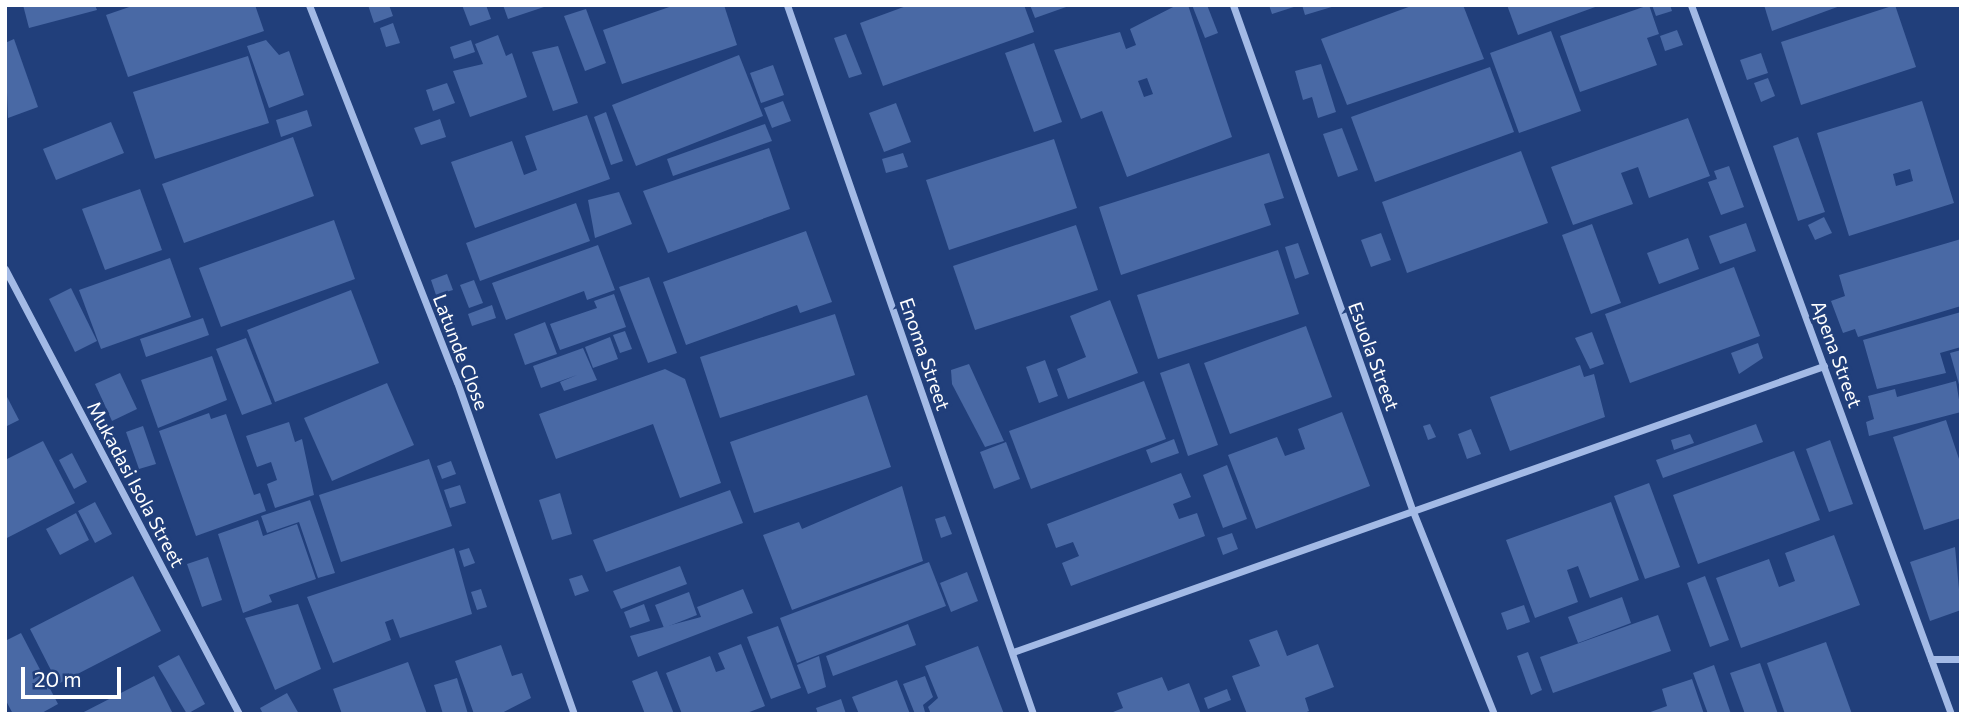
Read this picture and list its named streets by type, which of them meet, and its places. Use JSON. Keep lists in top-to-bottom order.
{
  "streets": {
    "street": [
      "Latunde Close",
      "Enoma Street",
      "Apena Street",
      "Esuola Street",
      "Mukadasi Isola Street"
    ]
  },
  "scale_bar": "20 m"
}
